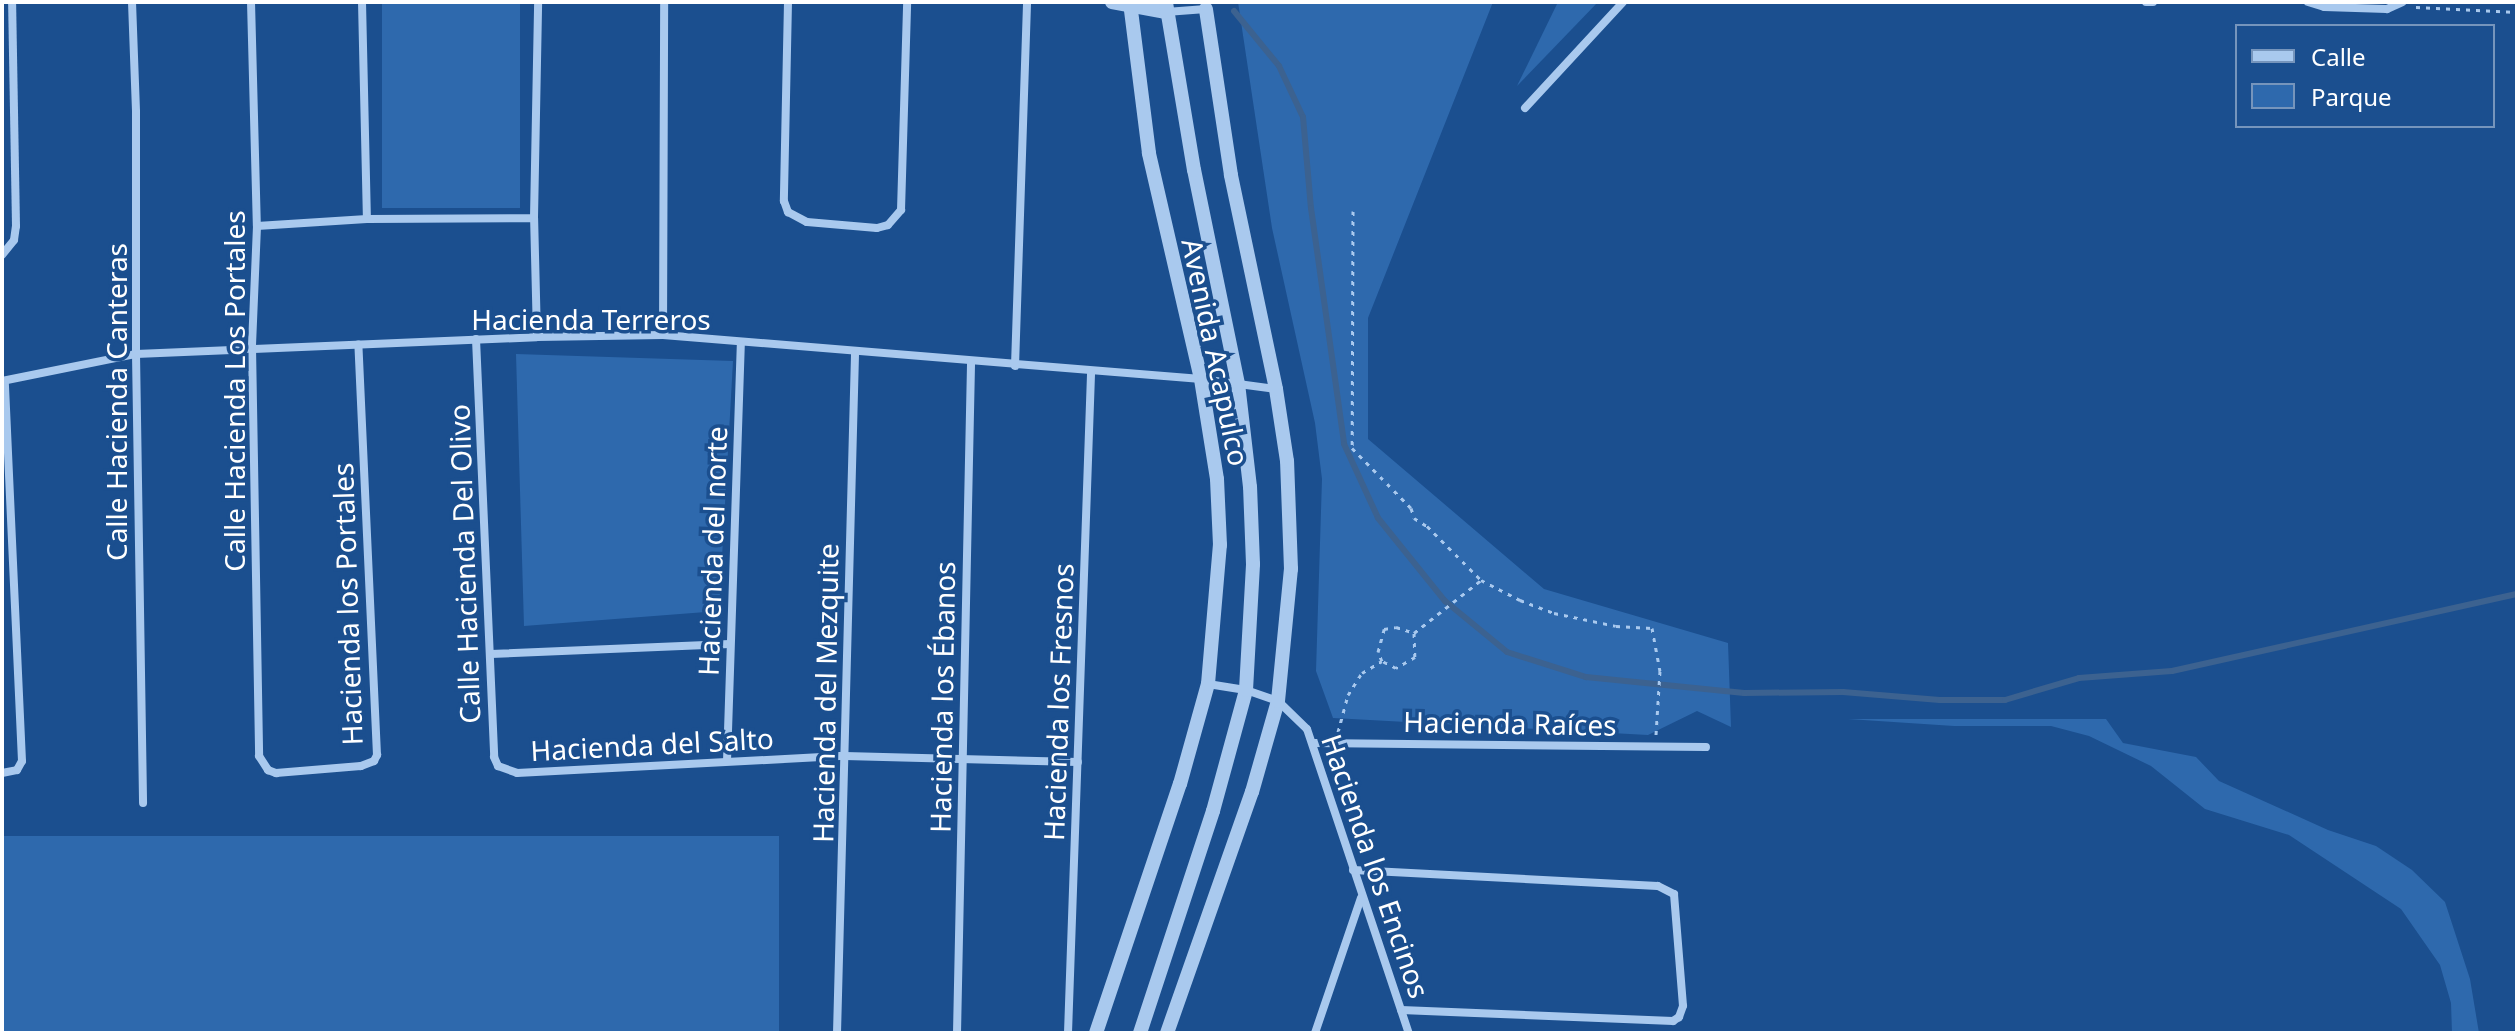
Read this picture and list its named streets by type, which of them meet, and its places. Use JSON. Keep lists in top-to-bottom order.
{
  "streets": {
    "street": [
      "Hacienda Terreros",
      "Avenida Acapulco",
      "Calle Hacienda Los Portales",
      "Calle Hacienda Canteras",
      "Hacienda del norte",
      "Calle Hacienda Del Olivo",
      "Hacienda los Portales",
      "Hacienda del Mezquite",
      "Hacienda los Ébanos",
      "Hacienda los Fresnos",
      "Hacienda Raíces",
      "Hacienda del Salto",
      "Hacienda los Encinos"
    ]
  },
  "crossings": [
    ["Hacienda Terreros", "Avenida Acapulco"],
    ["Hacienda Terreros", "Calle Hacienda Los Portales"],
    ["Hacienda Terreros", "Calle Hacienda Canteras"],
    ["Hacienda Terreros", "Hacienda del norte"],
    ["Hacienda Terreros", "Calle Hacienda Del Olivo"],
    ["Hacienda Terreros", "Hacienda los Portales"],
    ["Hacienda Terreros", "Hacienda del Mezquite"],
    ["Hacienda Terreros", "Hacienda los Ébanos"],
    ["Hacienda Terreros", "Hacienda los Fresnos"],
    ["Avenida Acapulco", "Hacienda los Encinos"],
    ["Calle Hacienda Los Portales", "Hacienda los Portales"],
    ["Hacienda del norte", "Hacienda del Salto"],
    ["Calle Hacienda Del Olivo", "Hacienda del Salto"],
    ["Hacienda del Mezquite", "Hacienda del Salto"],
    ["Hacienda los Ébanos", "Hacienda del Salto"],
    ["Hacienda los Fresnos", "Hacienda del Salto"],
    ["Hacienda Raíces", "Hacienda los Encinos"]
  ],
  "legend": ["Calle", "Parque"]
}
